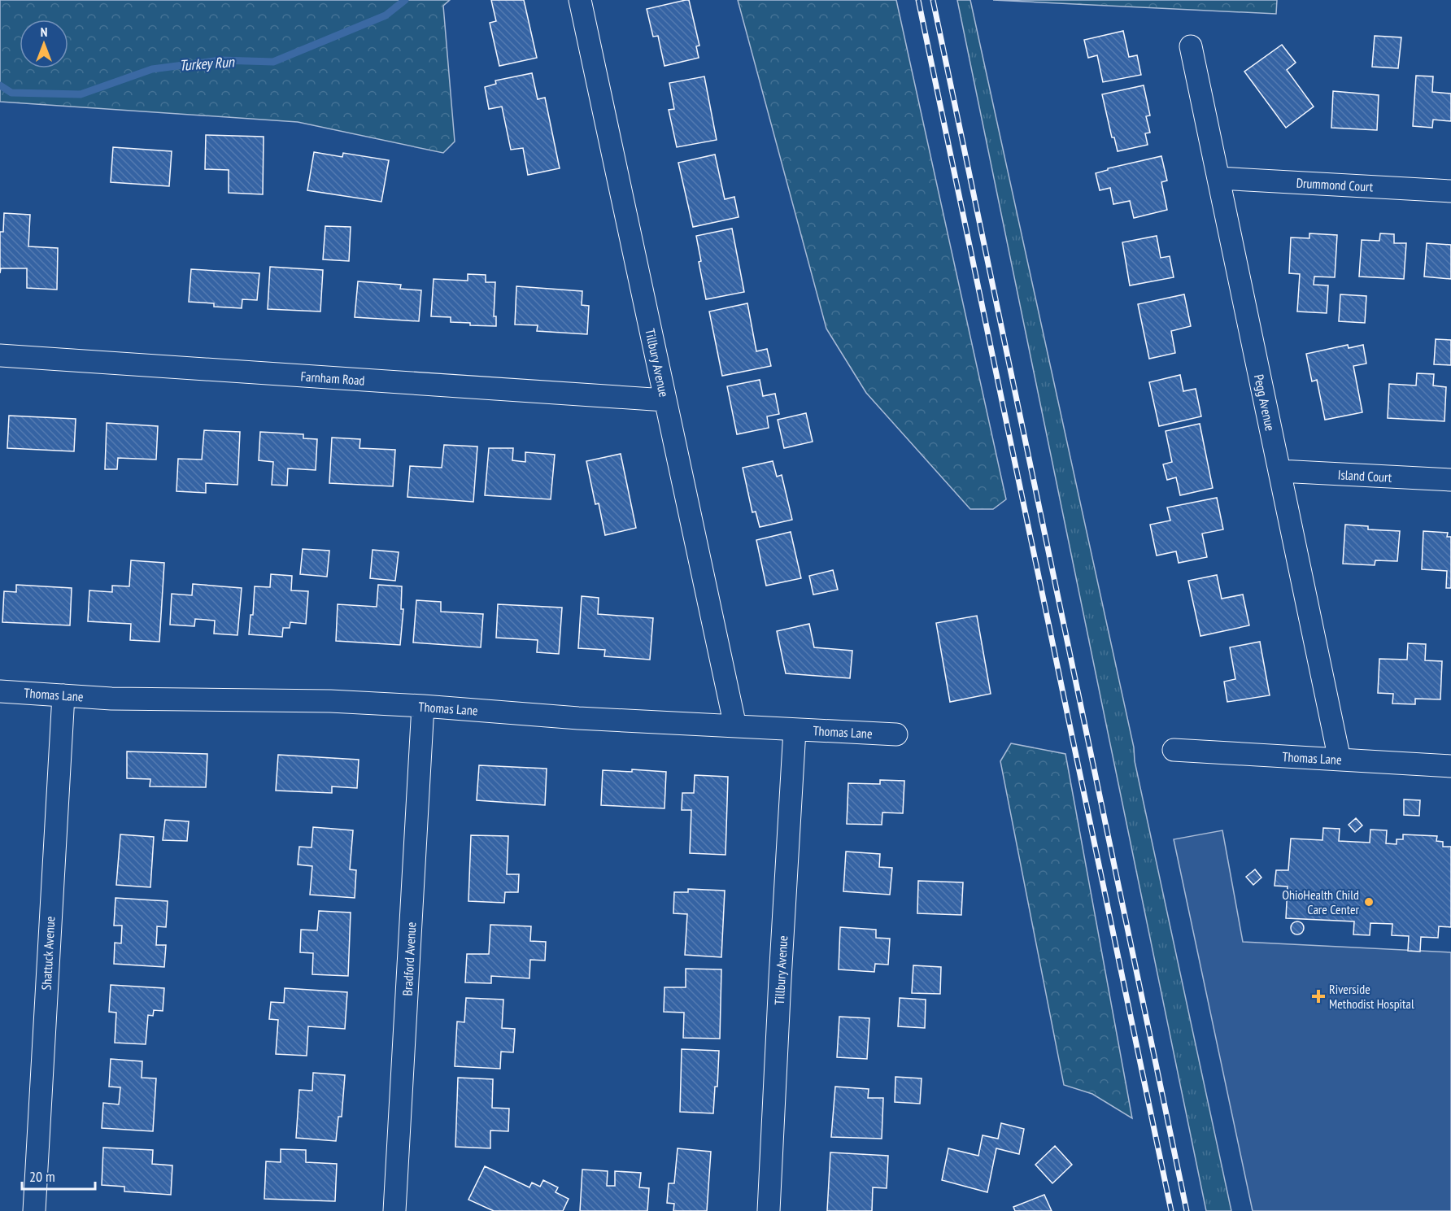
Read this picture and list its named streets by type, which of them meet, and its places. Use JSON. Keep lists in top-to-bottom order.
{
  "streets": {
    "street": [
      "Drummond Court",
      "Tillbury Avenue",
      "Farnham Road",
      "Pegg Avenue",
      "Island Court",
      "Thomas Lane",
      "Shattuck Avenue",
      "Bradford Avenue"
    ]
  },
  "crossings": [
    ["Drummond Court", "Pegg Avenue"],
    ["Tillbury Avenue", "Farnham Road"],
    ["Tillbury Avenue", "Thomas Lane"],
    ["Pegg Avenue", "Island Court"],
    ["Pegg Avenue", "Thomas Lane"],
    ["Thomas Lane", "Shattuck Avenue"],
    ["Thomas Lane", "Bradford Avenue"]
  ],
  "water": ["Turkey Run"],
  "places": {
    "other": ["OhioHealth Child Care Center"],
    "health": ["Riverside Methodist Hospital"]
  },
  "scale_bar": "20 m",
  "north": "top"
}
